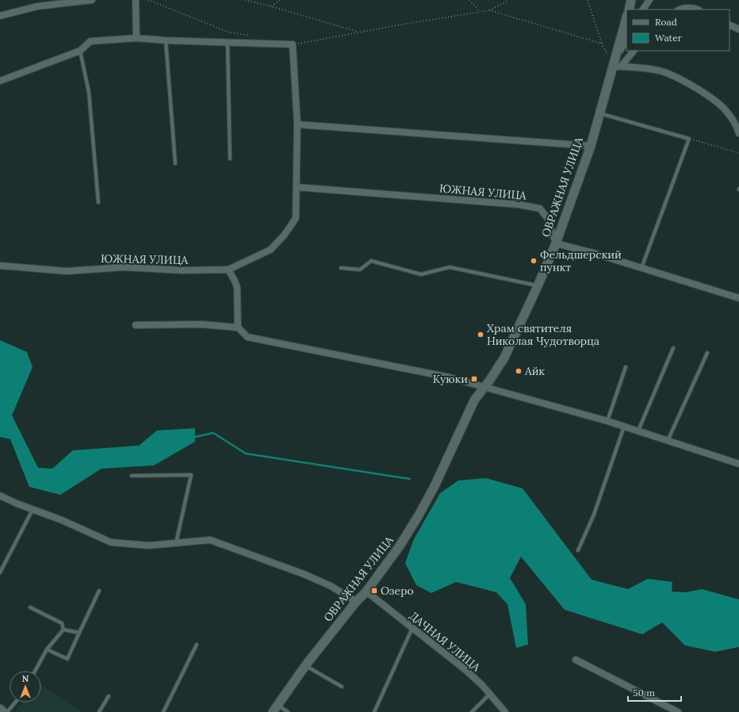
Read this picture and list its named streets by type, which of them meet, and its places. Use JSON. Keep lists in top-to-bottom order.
{
  "streets": {
    "street": ["ОВРАЖНАЯ УЛИЦА", "ЮЖНАЯ УЛИЦА", "ДАЧНАЯ УЛИЦА"]
  },
  "crossings": [
    ["ОВРАЖНАЯ УЛИЦА", "ЮЖНАЯ УЛИЦА"],
    ["ОВРАЖНАЯ УЛИЦА", "ДАЧНАЯ УЛИЦА"]
  ],
  "places": {
    "other": ["Фельдшерский пункт", "Храм святителя Николая Чудотворца", "Айк"],
    "transit": ["Куюки", "Озеро"]
  },
  "legend": ["Road", "Water"],
  "scale_bar": "50 m",
  "north": "top"
}
